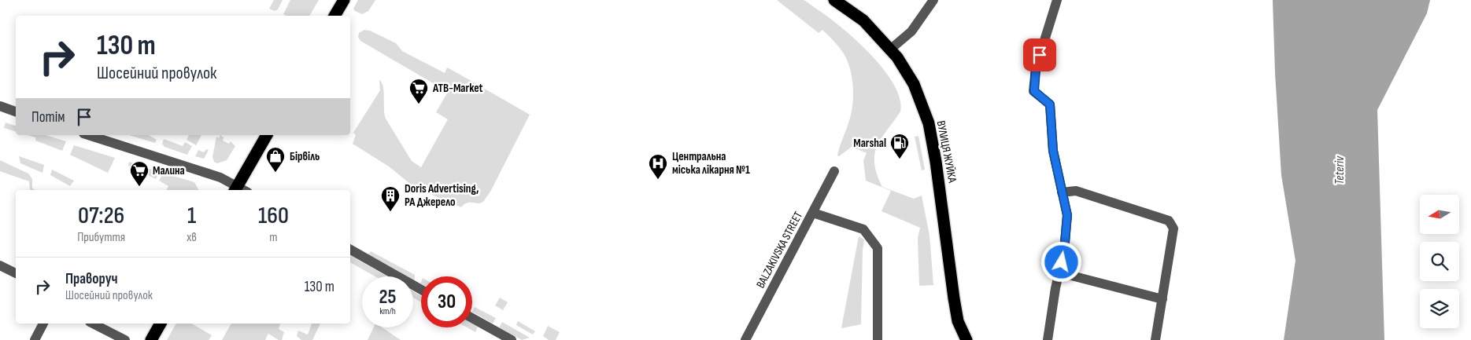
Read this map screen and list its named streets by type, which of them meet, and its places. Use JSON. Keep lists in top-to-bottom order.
{
  "streets": {
    "highway": ["ВУЛИЦЯ ЖУЙКА"],
    "street": ["BALZAKIVSKA STREET"]
  },
  "water": ["Teteriv"],
  "places": {
    "supermarket": ["ATB-Market", "Малина"],
    "fuel station": ["Marshal"],
    "shop": ["Бірвіль"],
    "hospital": ["Центральна міська лікарня №1"],
    "building": ["Doris Advertising, РА Джерело"]
  },
  "north": "left",
  "page": {
    "turn": ["130 m", "Шосейний провулок"],
    "then": "Потім",
    "eta": [
      "07:26",
      "Прибуття",
      "1",
      "хв",
      "160",
      "m"
    ],
    "list": [
      {
        "name": "Праворуч",
        "note": "Шосейний провулок",
        "value": "130 m"
      }
    ],
    "speed": "25 km/h",
    "limit": "30"
  }
}
